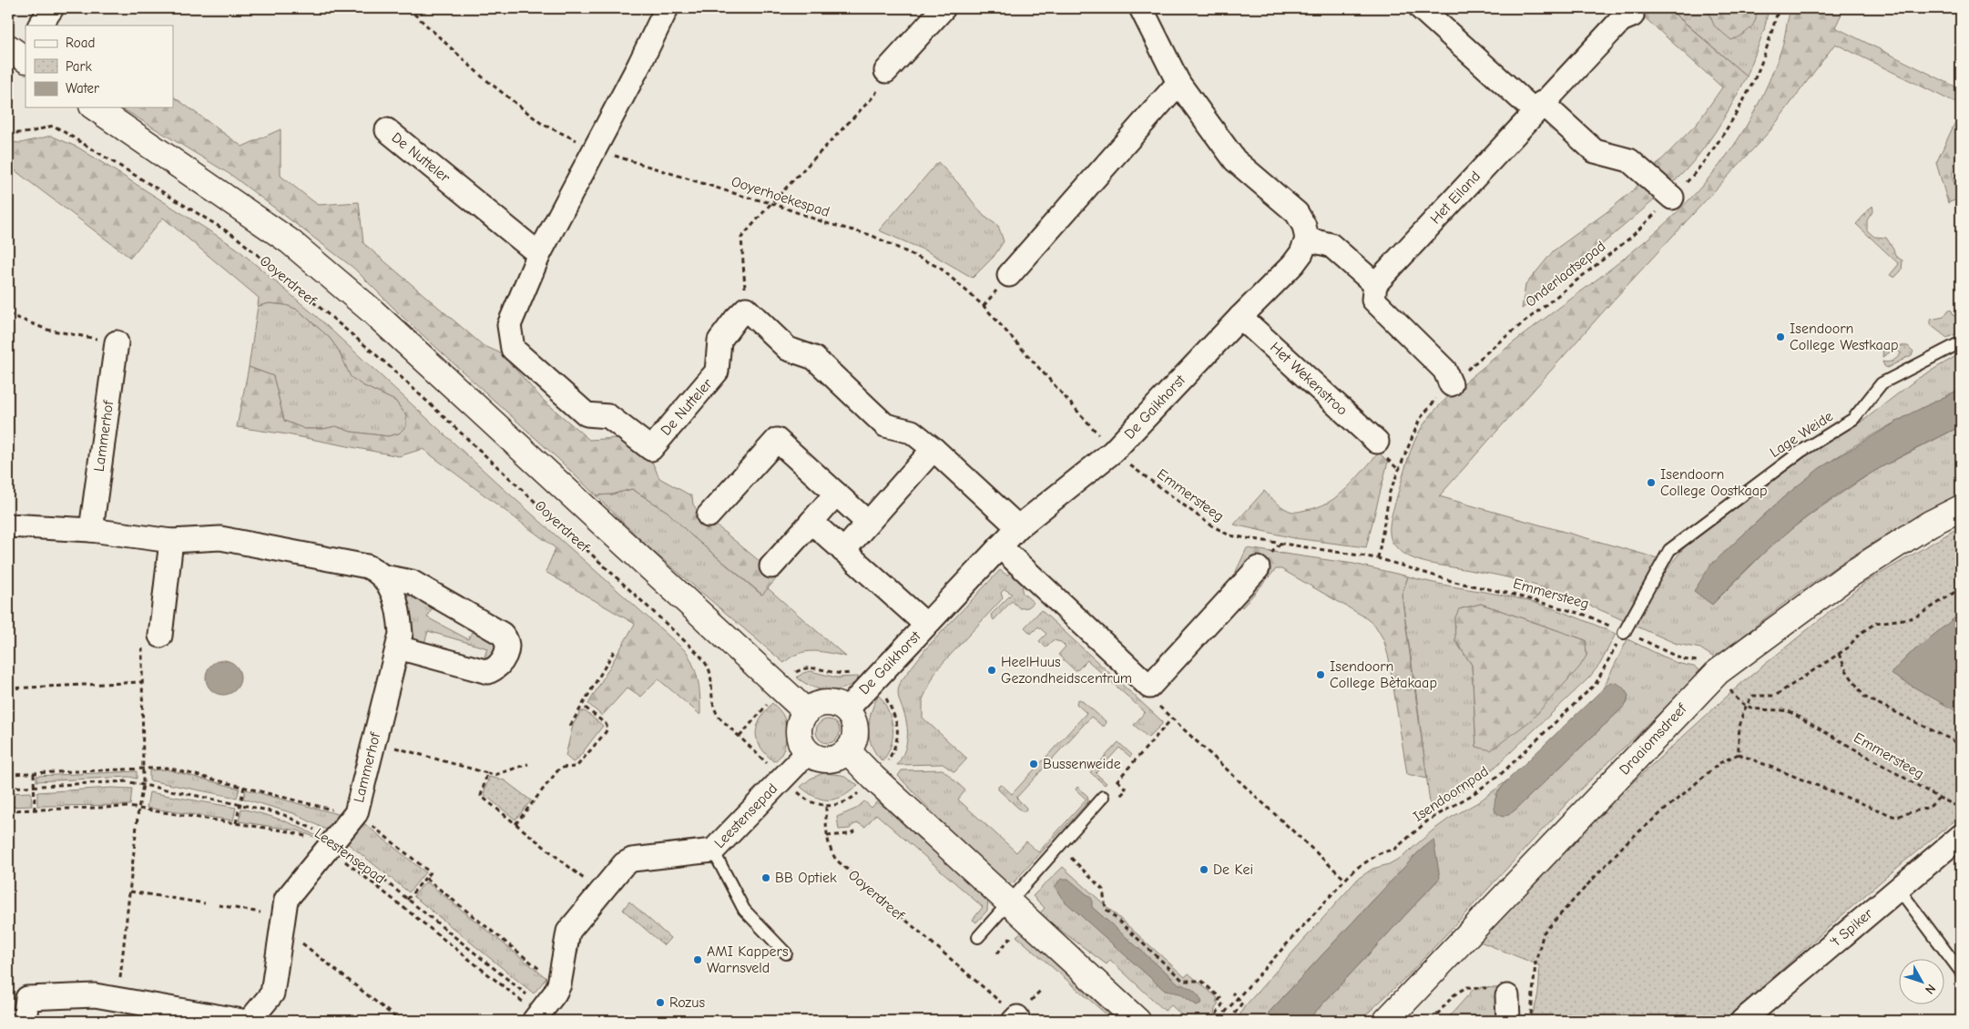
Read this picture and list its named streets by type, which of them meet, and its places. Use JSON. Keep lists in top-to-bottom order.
{
  "streets": {
    "street": [
      "De Nutteler",
      "Het Eiland",
      "Ooyerdreef",
      "Het Wekenstroo",
      "De Gaikhorst",
      "Lammerhof",
      "Draaiomsdreef",
      "Leestensepad",
      "'t Spiker"
    ],
    "lane": ["Lage Weide"],
    "path": [
      "Ooyerhoekespad",
      "Onderlaatsepad",
      "Emmersteeg",
      "Isendoornpad"
    ]
  },
  "crossings": [
    ["De Nutteler", "Ooyerhoekespad"],
    ["Ooyerhoekespad", "De Gaikhorst"],
    ["Ooyerhoekespad", "Emmersteeg"],
    ["Onderlaatsepad", "Emmersteeg"],
    ["Ooyerdreef", "De Gaikhorst"],
    ["Ooyerdreef", "Leestensepad"],
    ["Het Wekenstroo", "De Gaikhorst"],
    ["De Gaikhorst", "Emmersteeg"],
    ["De Gaikhorst", "Leestensepad"],
    ["Lage Weide", "Emmersteeg"],
    ["Lage Weide", "Isendoornpad"],
    ["Lammerhof", "Leestensepad"],
    ["Emmersteeg", "Draaiomsdreef"],
    ["Emmersteeg", "Isendoornpad"]
  ],
  "places": [
    "Isendoorn College Westkaap",
    "Isendoorn College Oostkaap",
    "HeelHuus Gezondheidscentrum",
    "Isendoorn College Bètakaap",
    "Bussenweide",
    "De Kei",
    "BB Optiek",
    "AMI Kappers Warnsveld",
    "Rozus"
  ],
  "legend": ["Road", "Park", "Water"],
  "north": "bottom right"
}
